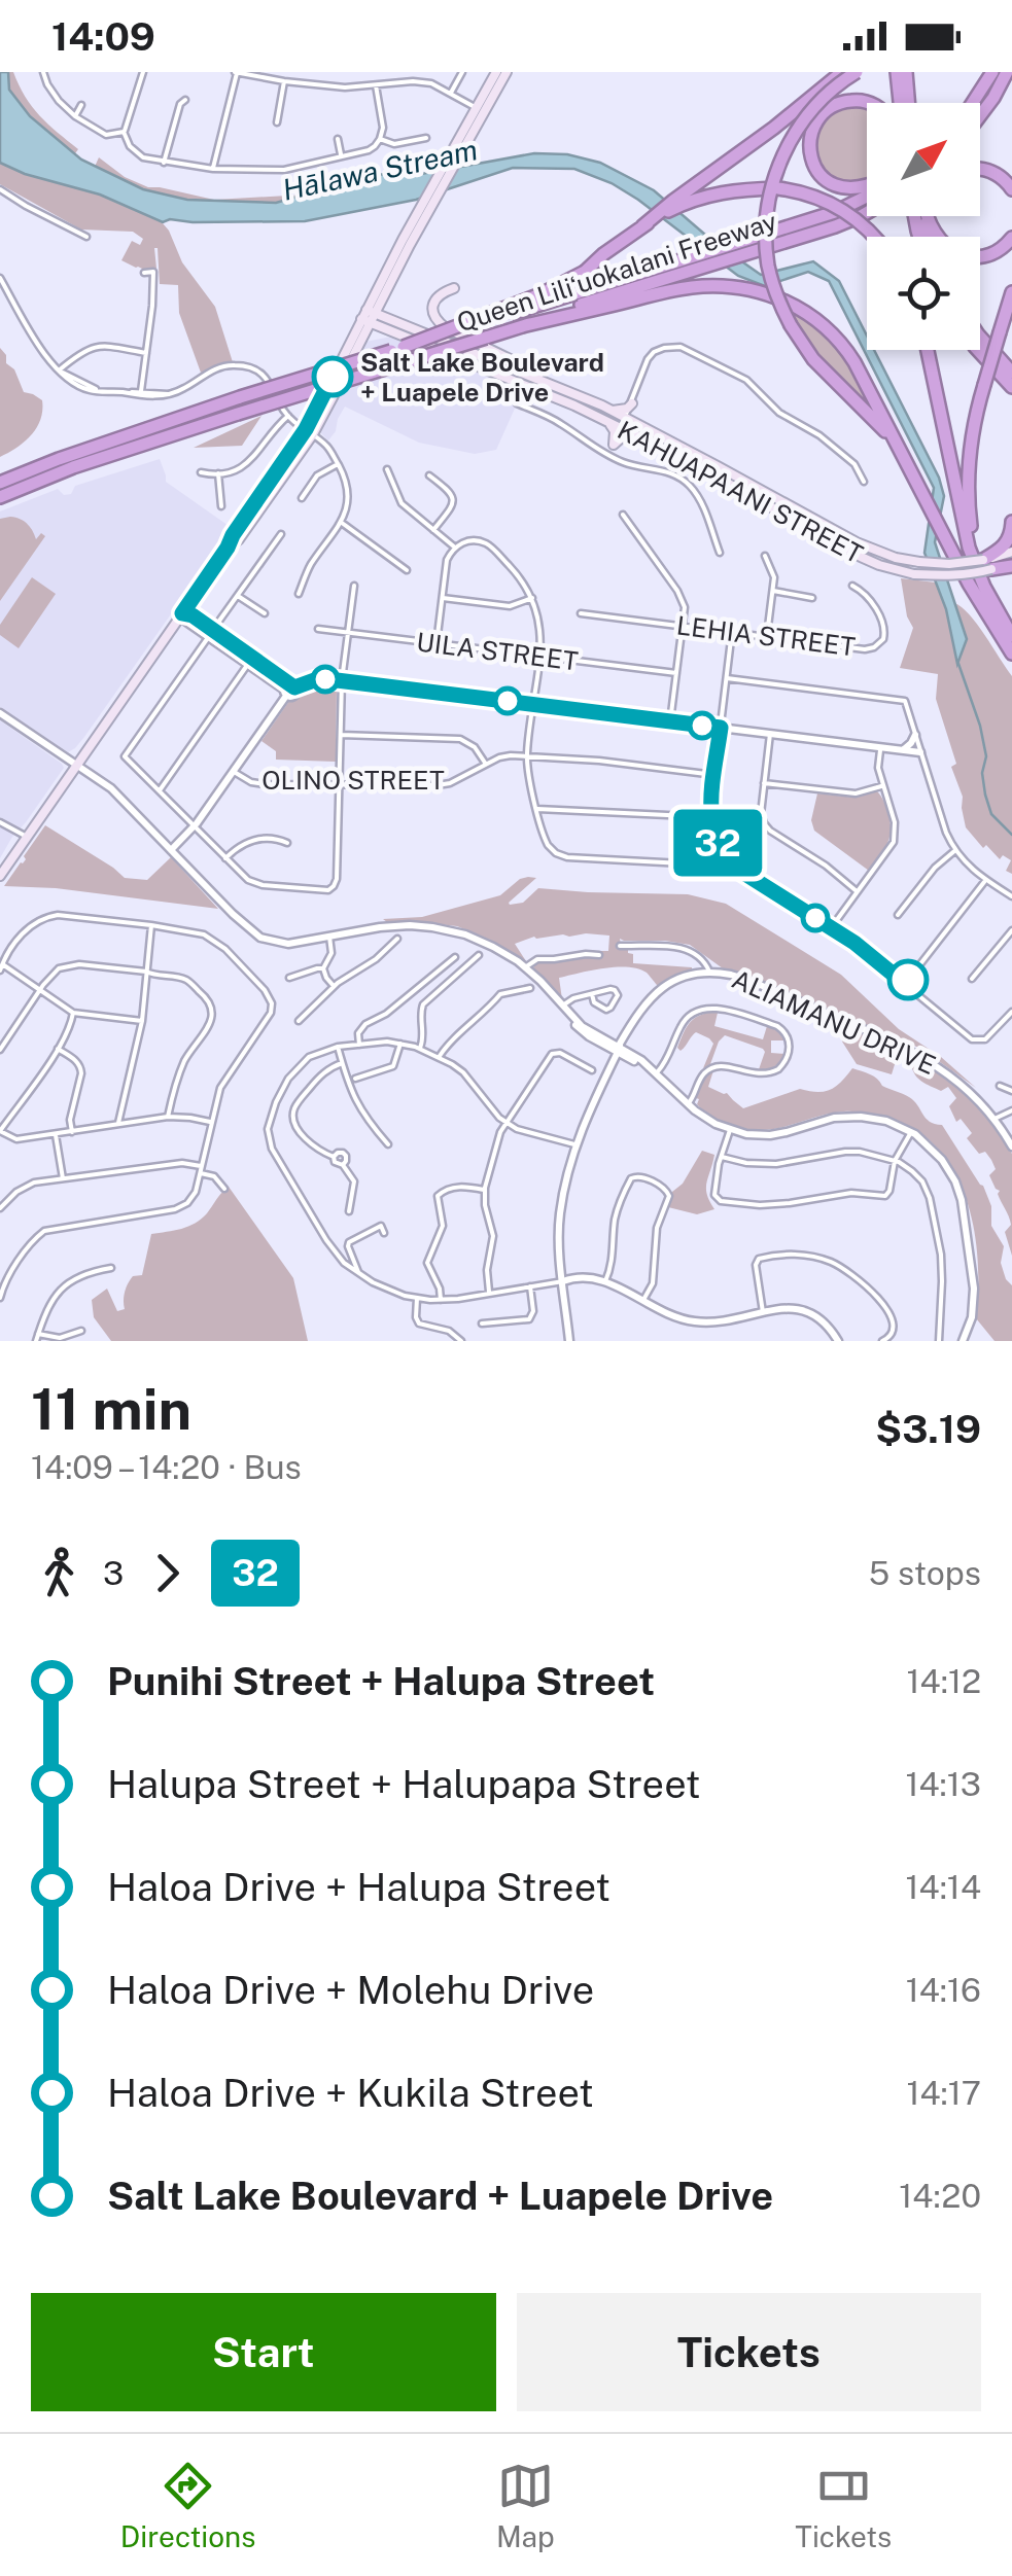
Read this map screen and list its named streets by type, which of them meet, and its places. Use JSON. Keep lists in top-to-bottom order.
{
  "streets": {
    "highway": ["Queen Liliʻuokalani Freeway"],
    "main road": ["KAHUAPAANI STREET"],
    "street": [
      "LEHIA STREET",
      "UILA STREET",
      "OLINO STREET",
      "ALIAMANU DRIVE"
    ]
  },
  "water": ["Hālawa Stream"],
  "places": ["Salt Lake Boulevard + Luapele Drive"],
  "lines": ["bus line 32"],
  "north": "top right",
  "page": {
    "status": "14:09",
    "on_map": "32",
    "heading": ["11 min", "14:09 – 14:20 · Bus", "$3.19"],
    "legs": ["3", "32", "5 stops"],
    "list": [
      {
        "name": "Punihi Street + Halupa Street",
        "value": "14:12"
      },
      {
        "name": "Halupa Street + Halupapa Street",
        "value": "14:13"
      },
      {
        "name": "Haloa Drive + Halupa Street",
        "value": "14:14"
      },
      {
        "name": "Haloa Drive + Molehu Drive",
        "value": "14:16"
      },
      {
        "name": "Haloa Drive + Kukila Street",
        "value": "14:17"
      },
      {
        "name": "Salt Lake Boulevard + Luapele Drive",
        "value": "14:20"
      }
    ],
    "buttons": ["Start", "Tickets"],
    "tabs": ["Directions", "Map", "Tickets"]
  }
}
